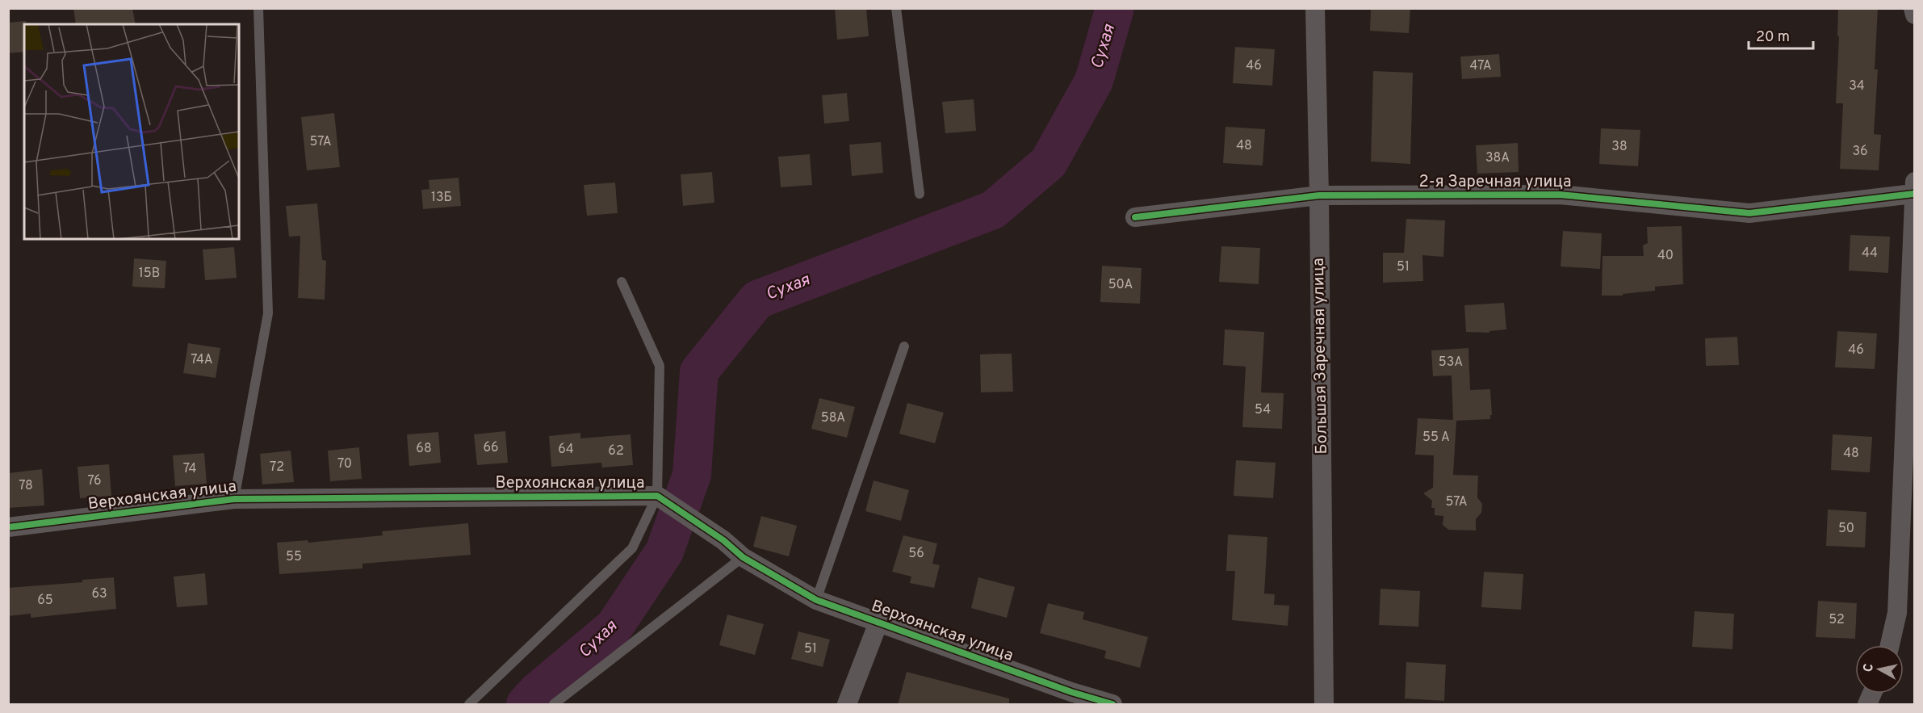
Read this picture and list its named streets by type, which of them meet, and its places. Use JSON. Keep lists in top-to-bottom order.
{
  "streets": {
    "street": ["2-я Заречная улица", "Большая Заречная улица", "Верхоянская улица"]
  },
  "crossings": [
    ["2-я Заречная улица", "Большая Заречная улица"]
  ],
  "water": ["Сухая"],
  "house_numbers": [
    "46",
    "47А",
    "34",
    "57А",
    "48",
    "38",
    "36",
    "38А",
    "13Б",
    "44",
    "40",
    "51",
    "15В",
    "50А",
    "46",
    "74А",
    "53А",
    "54",
    "58А",
    "55 А",
    "66",
    "68",
    "64",
    "62",
    "48",
    "70",
    "72",
    "74",
    "76",
    "78",
    "57А",
    "50",
    "56",
    "55",
    "63",
    "65",
    "52",
    "51"
  ],
  "scale_bar": "20 m",
  "north": "left"
}
